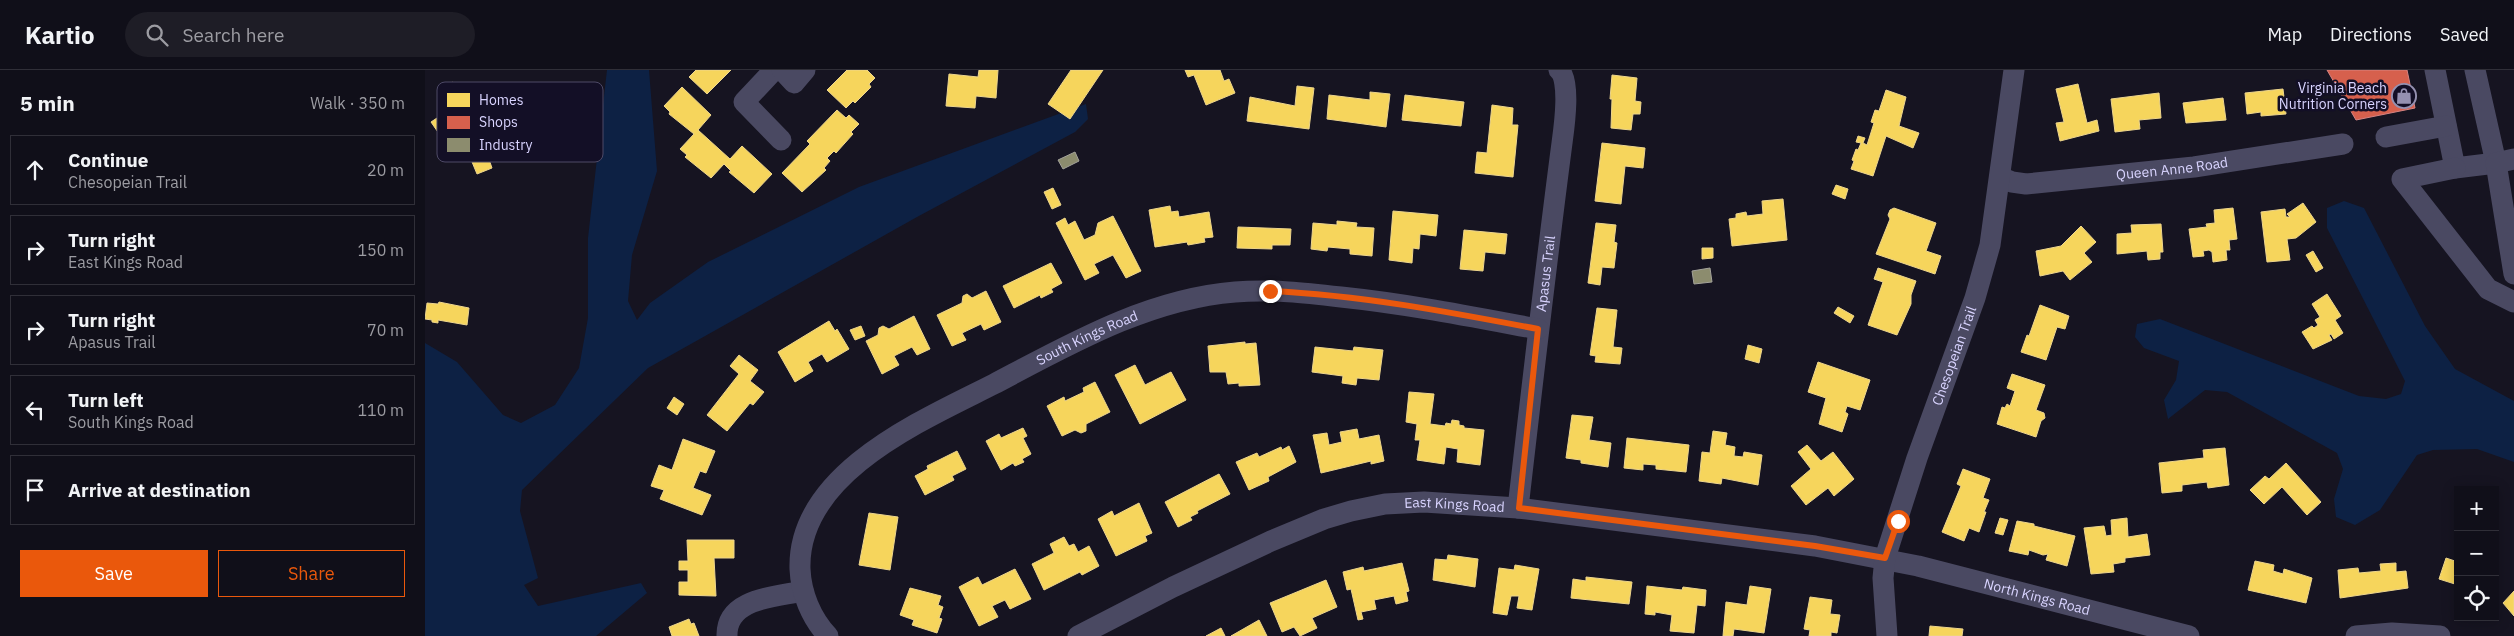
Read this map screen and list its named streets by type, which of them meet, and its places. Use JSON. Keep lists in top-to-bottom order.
{
  "streets": {
    "street": [
      "Queen Anne Road",
      "Apasus Trail",
      "South Kings Road",
      "Chesopeian Trail",
      "East Kings Road",
      "North Kings Road"
    ]
  },
  "crossings": [
    ["Queen Anne Road", "Chesopeian Trail"],
    ["Apasus Trail", "South Kings Road"],
    ["Apasus Trail", "East Kings Road"],
    ["Chesopeian Trail", "East Kings Road"],
    ["Chesopeian Trail", "North Kings Road"],
    ["East Kings Road", "North Kings Road"]
  ],
  "places": {
    "shop": ["Virginia Beach Nutrition Corners"]
  },
  "legend": ["Homes", "Shops", "Industry"],
  "page": {
    "header": "Kartio",
    "search": "Search here",
    "nav": ["Map", "Directions", "Saved"],
    "heading": ["5 min", "Walk · 350 m"],
    "list": [
      ["Continue", "Chesopeian Trail", "20 m"],
      ["Turn right", "East Kings Road", "150 m"],
      ["Turn right", "Apasus Trail", "70 m"],
      ["Turn left", "South Kings Road", "110 m"],
      "Arrive at destination"
    ],
    "map_buttons": ["+", "−"],
    "buttons": ["Save", "Share"]
  }
}
